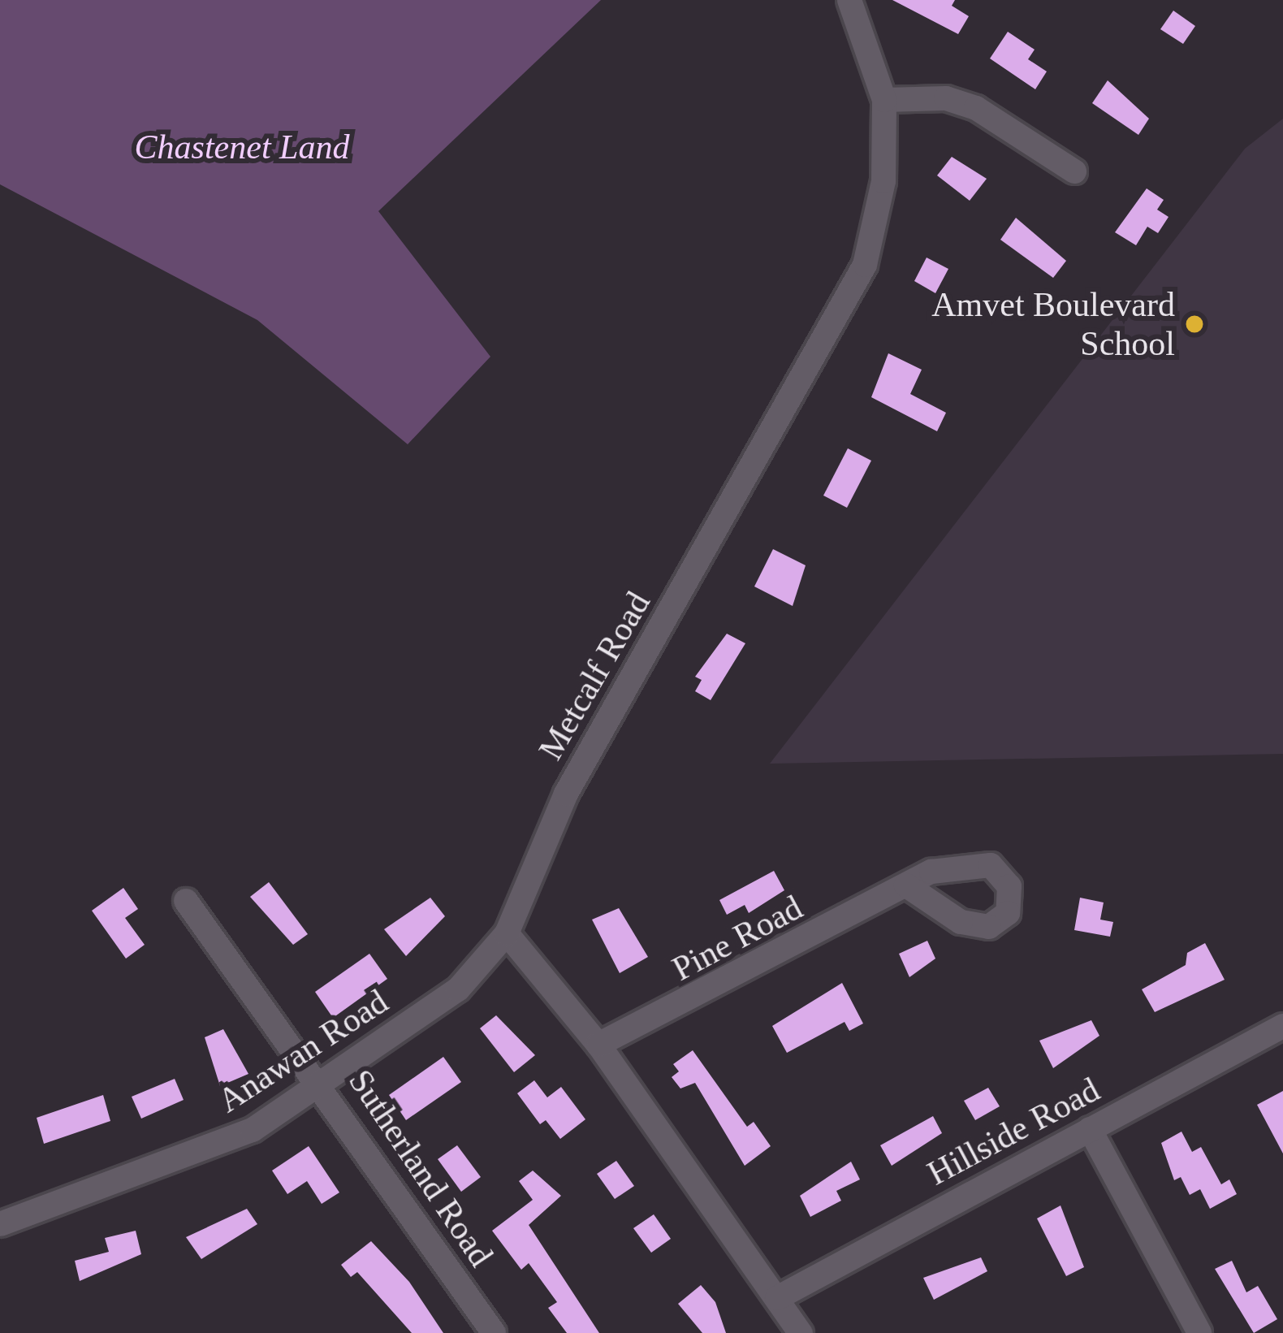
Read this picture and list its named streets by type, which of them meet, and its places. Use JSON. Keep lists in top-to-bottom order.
{
  "streets": {
    "street": [
      "Metcalf Road",
      "Pine Road",
      "Anawan Road",
      "Hillside Road",
      "Sutherland Road"
    ]
  },
  "crossings": [
    ["Metcalf Road", "Anawan Road"],
    ["Anawan Road", "Sutherland Road"]
  ],
  "parks": ["Chastenet Land"],
  "places": ["Amvet Boulevard School"]
}
